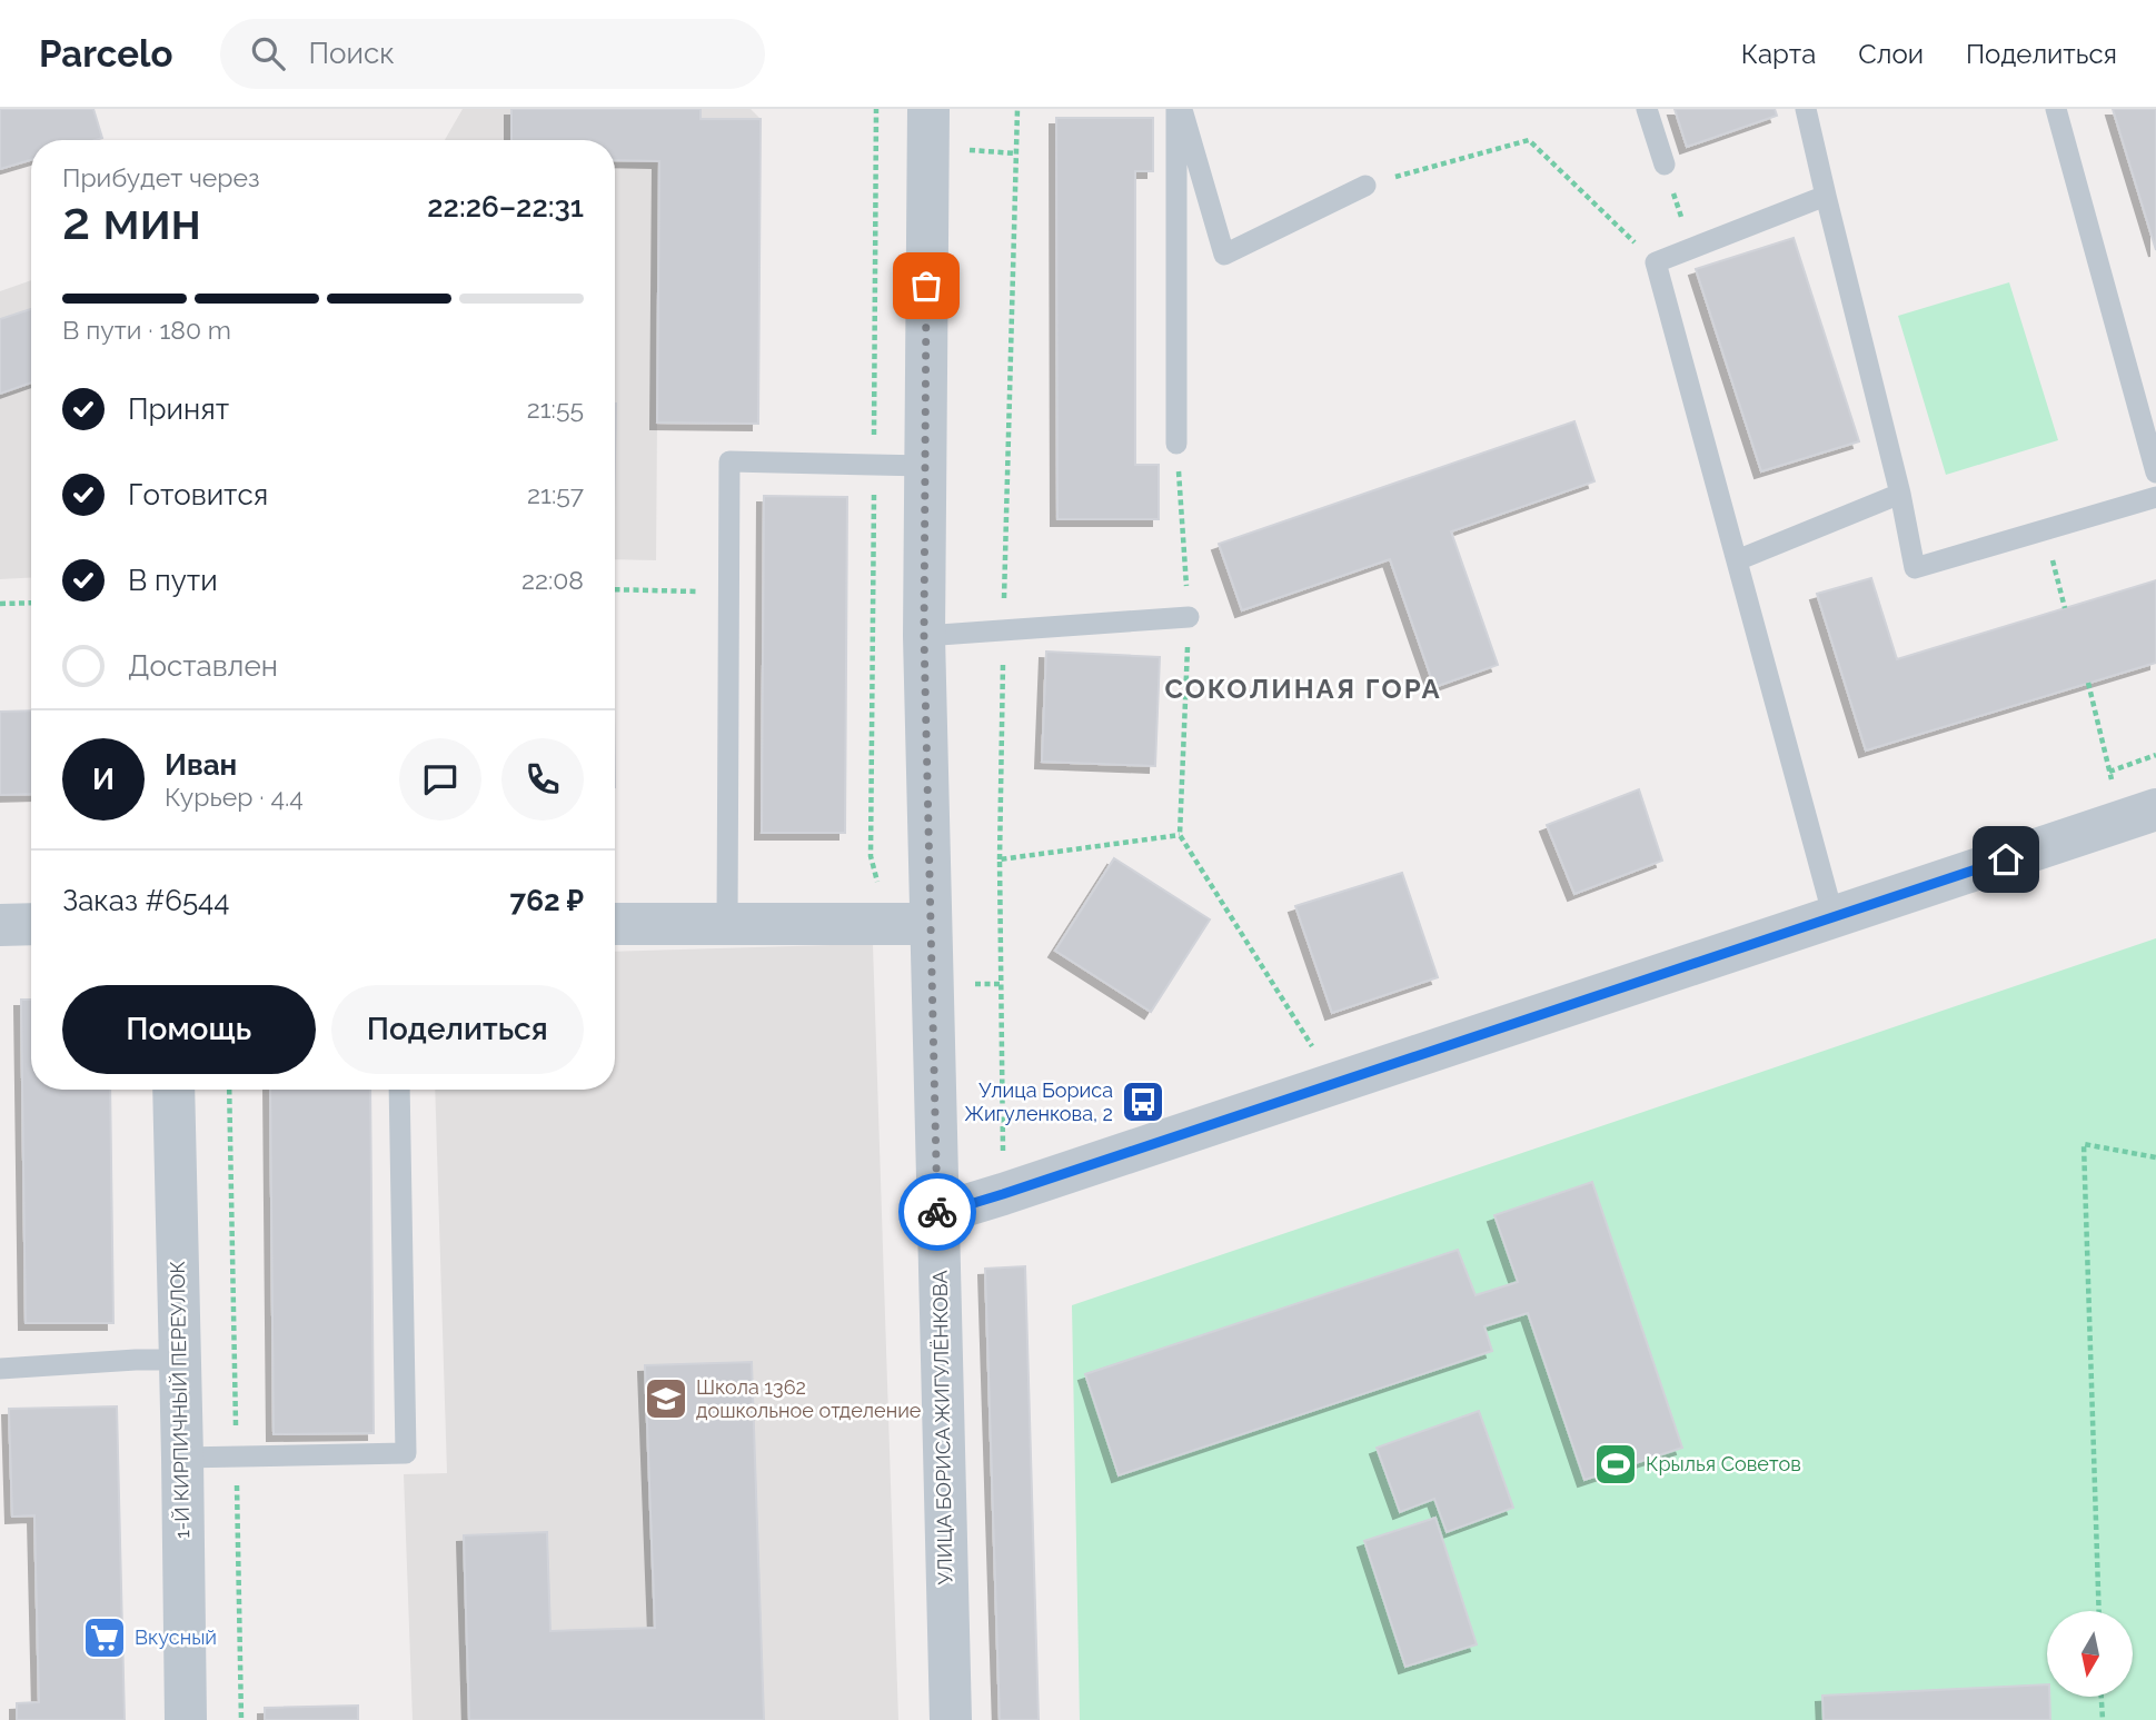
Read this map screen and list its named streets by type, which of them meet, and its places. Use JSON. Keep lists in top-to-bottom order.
{
  "streets": {
    "street": ["1-Й КИРПИЧНЫЙ ПЕРЕУЛОК", "УЛИЦА БОРИСА ЖИГУЛЁНКОВА"]
  },
  "districts": ["СОКОЛИНАЯ ГОРА"],
  "places": {
    "bus stop": ["Улица Бориса Жигуленкова, 2"],
    "school or university": ["Школа 1362 дошкольное отделение"],
    "sports": ["Крылья Советов"],
    "supermarket": ["Вкусный"]
  },
  "north": "bottom",
  "page": {
    "header": "Parcelo",
    "search": "Поиск",
    "nav": ["Карта", "Слои", "Поделиться"],
    "heading": ["2 мин", "Прибудет через", "22:26–22:31"],
    "panel": [
      "Иван",
      "Курьер · 4.4",
      "Заказ #6544",
      "762 ₽"
    ],
    "bar": "В пути · 180 m",
    "list": [
      ["Принят", "21:55"],
      ["Готовится", "21:57"],
      ["В пути", "22:08"],
      "Доставлен"
    ],
    "round": "И",
    "buttons": ["Помощь", "Поделиться"]
  }
}
